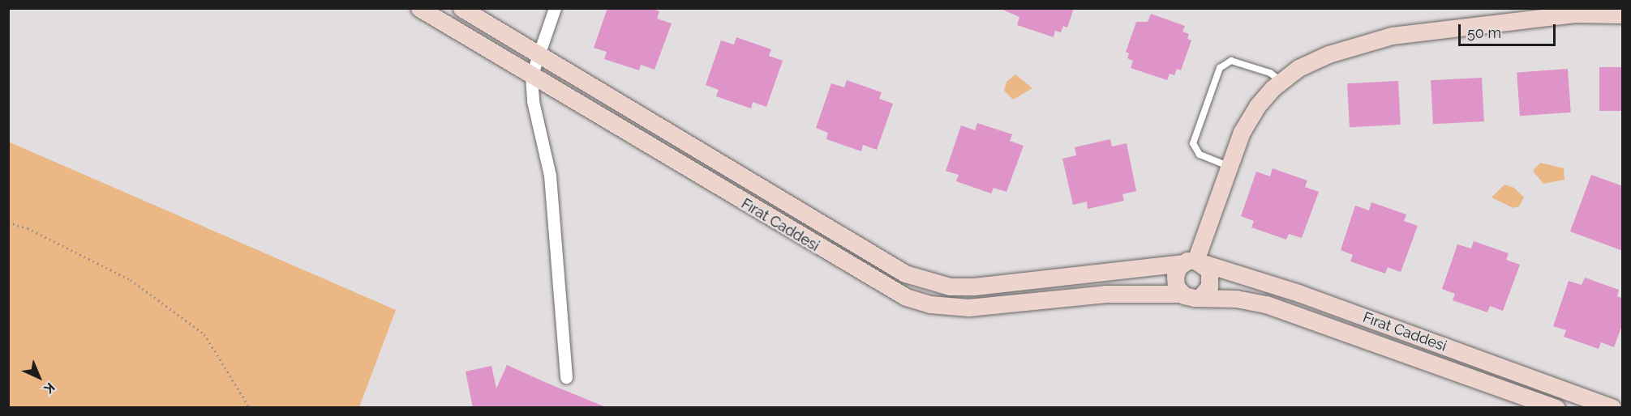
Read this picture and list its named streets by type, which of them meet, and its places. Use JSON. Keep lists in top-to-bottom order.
{
  "streets": {
    "main road": ["Fırat Caddesi"]
  },
  "scale_bar": "50 m",
  "north": "bottom right"
}
